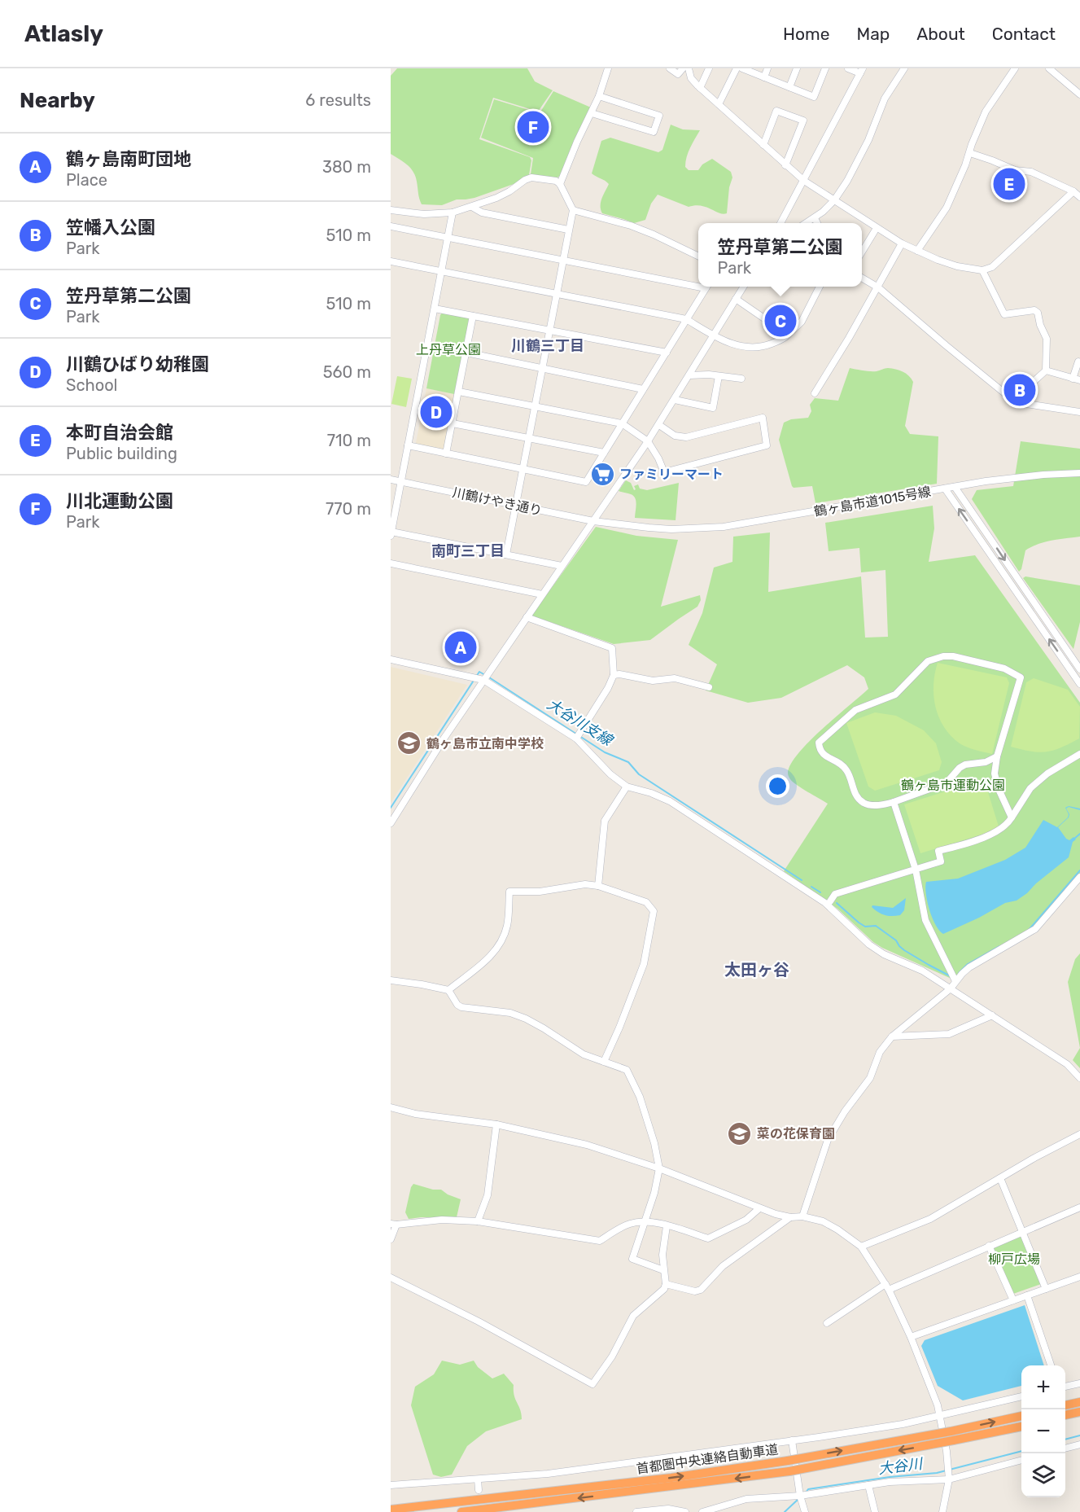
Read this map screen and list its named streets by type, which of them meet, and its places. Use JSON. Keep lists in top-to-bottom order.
{
  "streets": {
    "highway": ["首都圏中央連絡自動車道"],
    "street": ["川鶴けやき通り", "鶴ヶ島市道1015号線"]
  },
  "crossings": [
    ["川鶴けやき通り", "鶴ヶ島市道1015号線"]
  ],
  "districts": ["川鶴三丁目", "南町三丁目", "太田ヶ谷"],
  "water": ["大谷川支線", "大谷川"],
  "parks": ["上丹草公園", "鶴ヶ島市運動公園", "柳戸広場"],
  "places": {
    "supermarket": ["ファミリーマート"],
    "school or university": ["鶴ヶ島市立南中学校", "菜の花保育園"]
  },
  "page": {
    "header": "Atlasly",
    "nav": [
      "Home",
      "Map",
      "About",
      "Contact"
    ],
    "heading": ["Nearby", "6 results"],
    "pins": [
      "F",
      "E",
      "C",
      "B",
      "D",
      "A"
    ],
    "list": [
      {
        "mark": "A",
        "name": "鶴ヶ島南町団地",
        "note": "Place",
        "value": "380 m"
      },
      {
        "mark": "B",
        "name": "笠幡入公園",
        "note": "Park",
        "value": "510 m"
      },
      {
        "mark": "C",
        "name": "笠丹草第二公園",
        "note": "Park",
        "value": "510 m"
      },
      {
        "mark": "D",
        "name": "川鶴ひばり幼稚園",
        "note": "School",
        "value": "560 m"
      },
      {
        "mark": "E",
        "name": "本町自治会館",
        "note": "Public building",
        "value": "710 m"
      },
      {
        "mark": "F",
        "name": "川北運動公園",
        "note": "Park",
        "value": "770 m"
      }
    ],
    "popup": ["笠丹草第二公園", "Park"],
    "map_buttons": ["+", "−"]
  }
}
